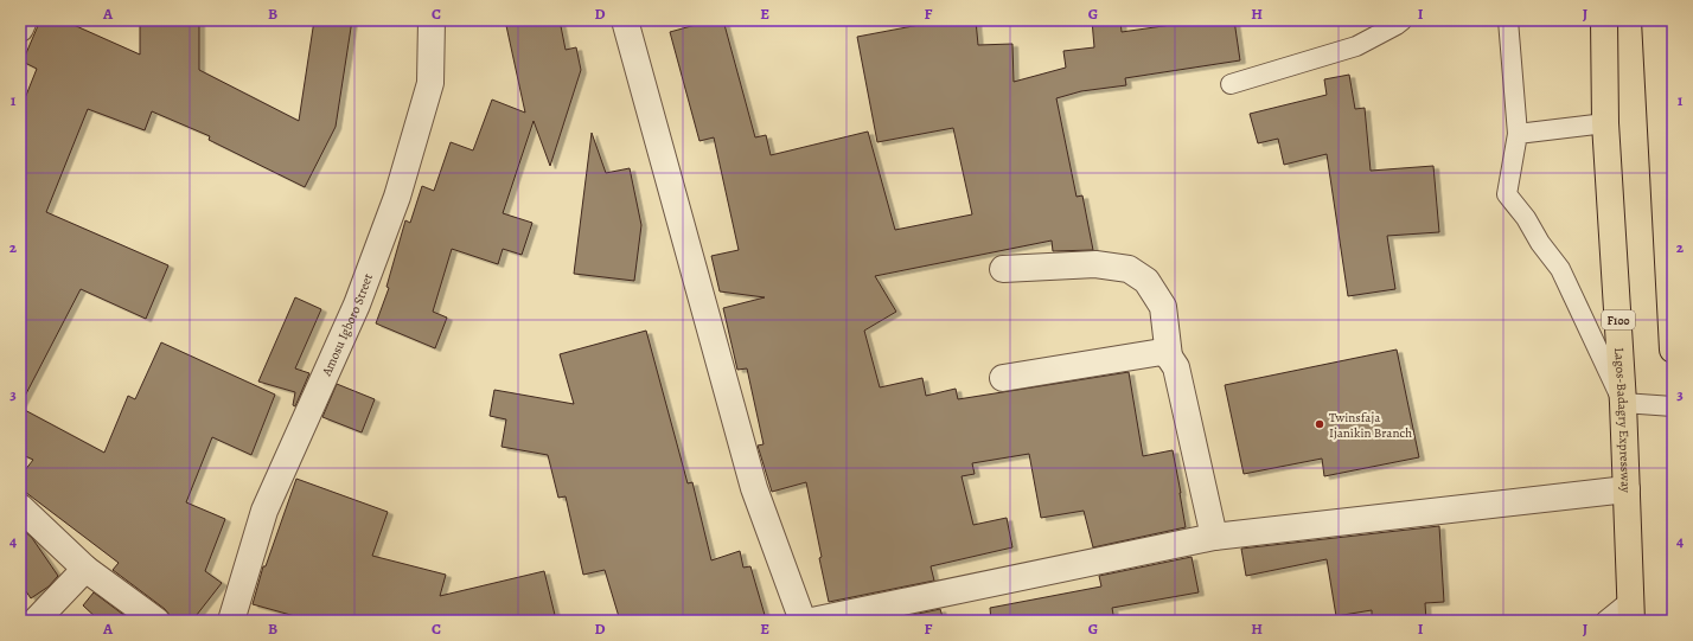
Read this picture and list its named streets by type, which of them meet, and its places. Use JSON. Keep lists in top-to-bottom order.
{
  "streets": {
    "highway": ["F100", "Lagos-Badagry Expressway"],
    "street": ["Amosu Igboro Street"]
  },
  "places": ["Twinsfaja Ijanikin Branch"],
  "grid": {
    "columns": [
      "A",
      "B",
      "C",
      "D",
      "E",
      "F",
      "G",
      "H",
      "I",
      "J"
    ],
    "rows": [
      "1",
      "2",
      "3",
      "4"
    ]
  }
}
